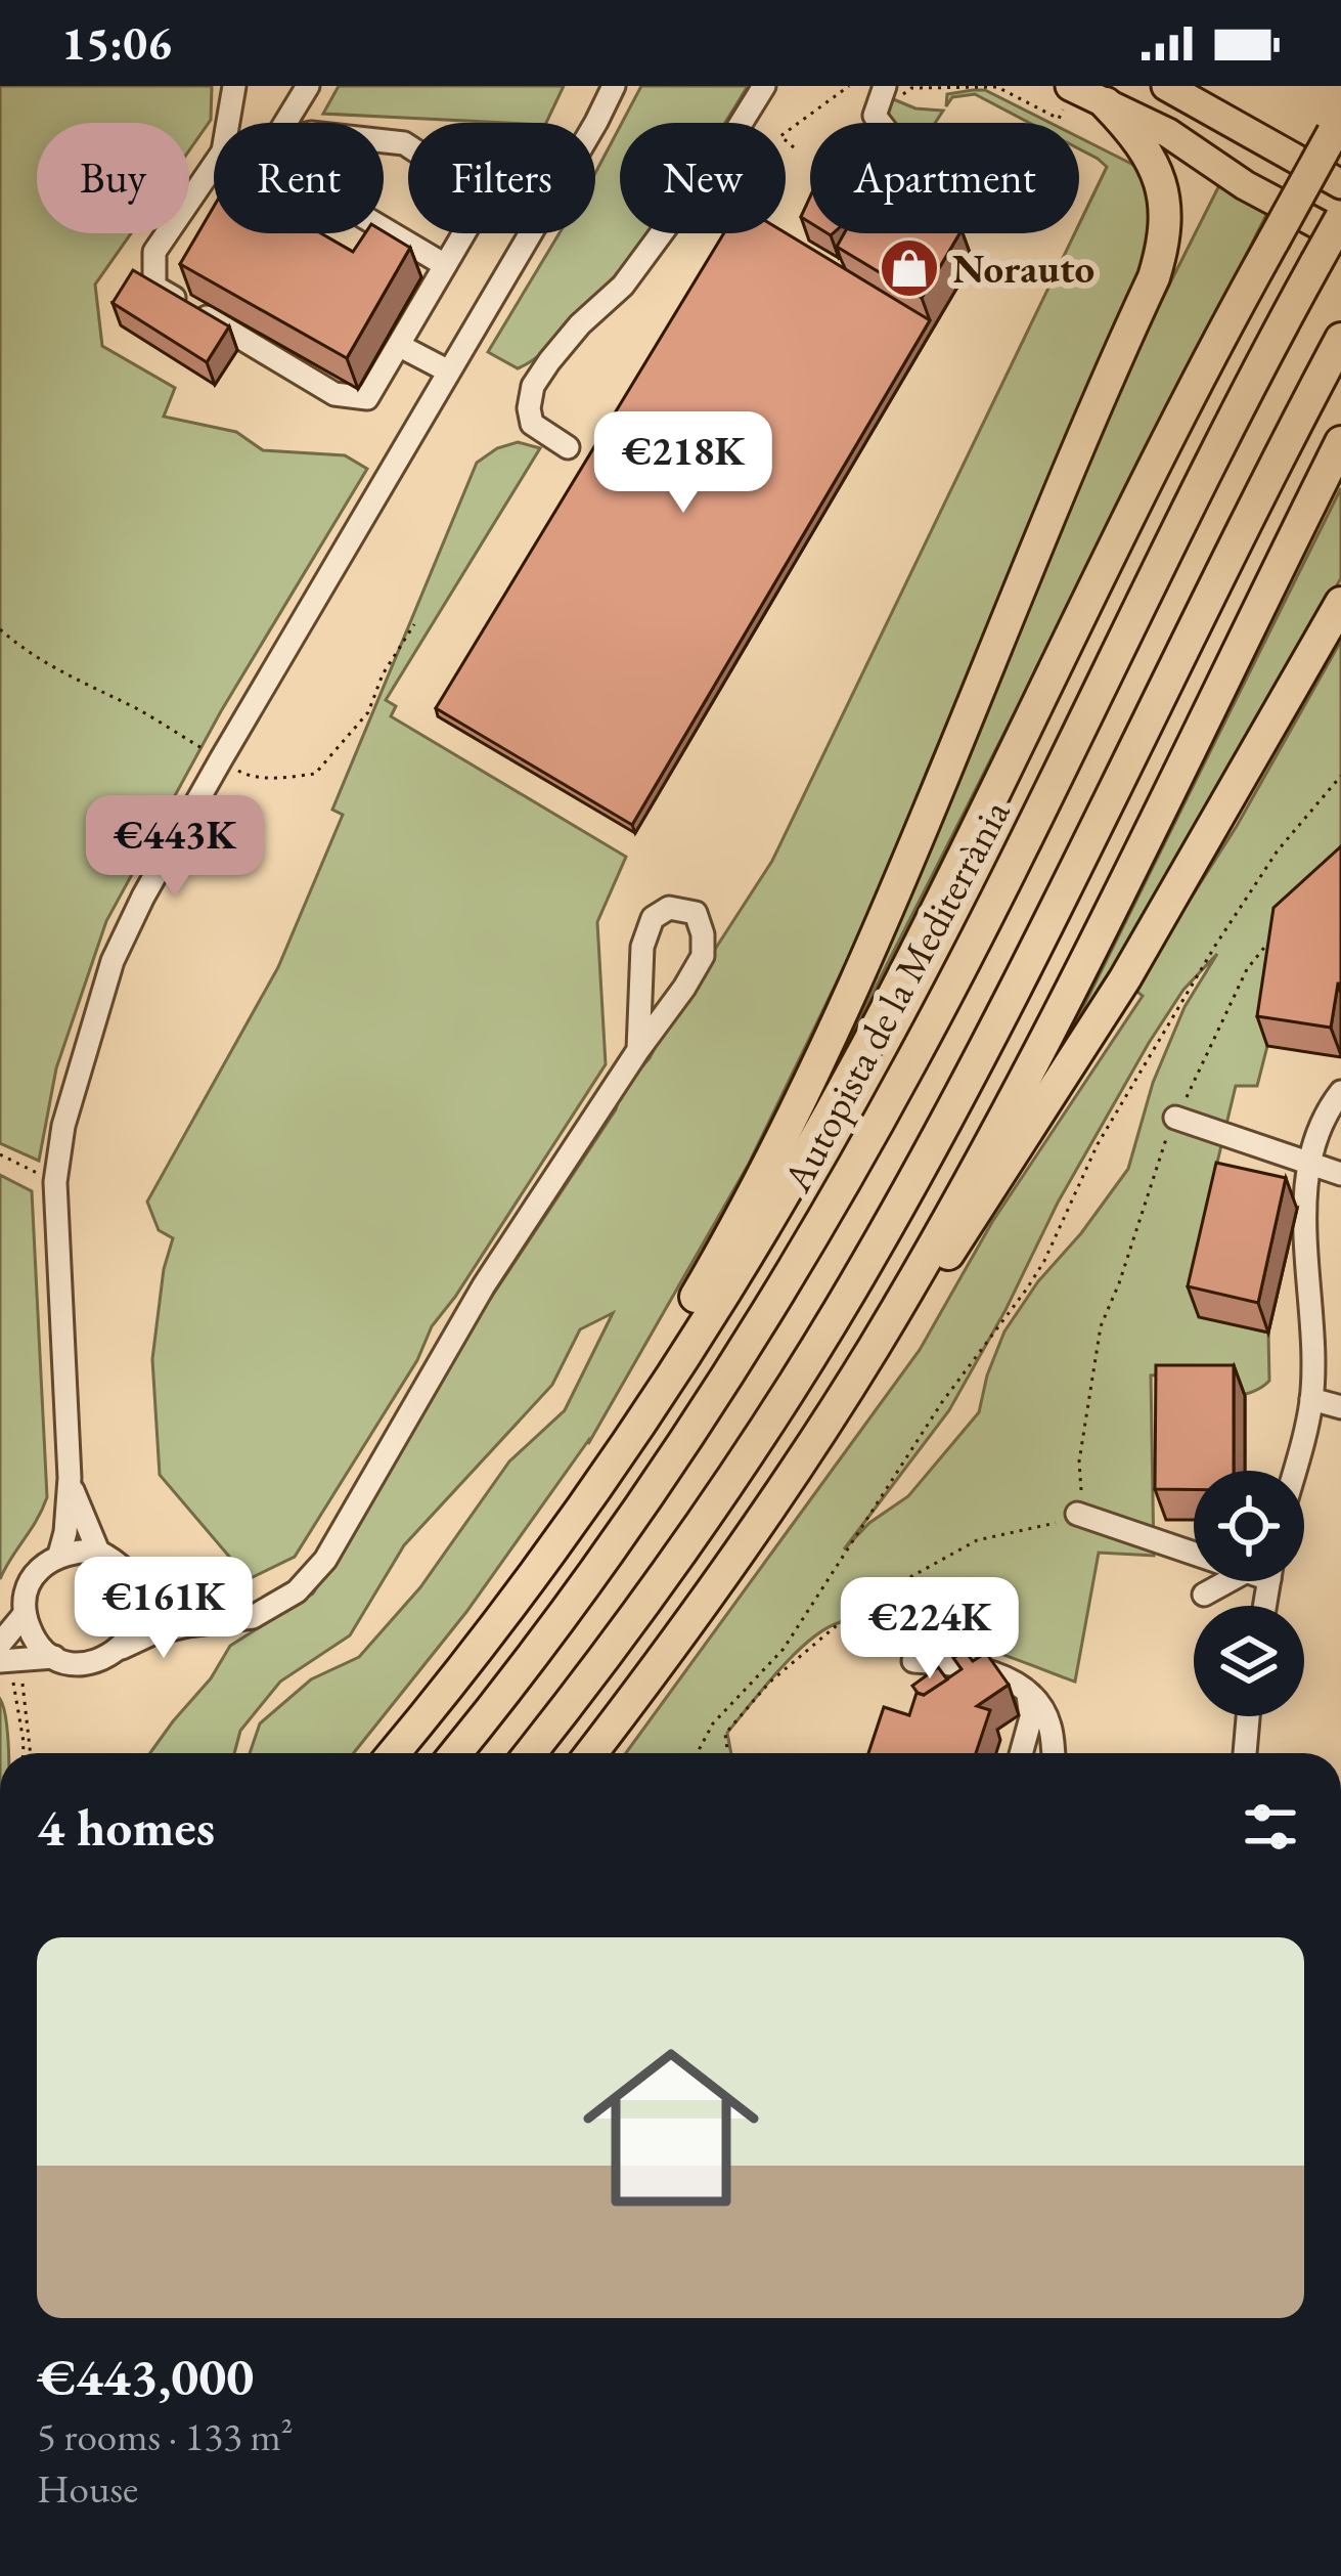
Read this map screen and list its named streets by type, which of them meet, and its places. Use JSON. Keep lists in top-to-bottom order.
{
  "streets": {
    "highway": ["Autopista de la Mediterrània"]
  },
  "places": {
    "shop": ["Norauto"]
  },
  "page": {
    "status": "15:06",
    "chip": [
      "Buy",
      "Rent",
      "Filters",
      "New",
      "Apartment"
    ],
    "price": [
      "€218K",
      "€443K",
      "€161K",
      "€224K"
    ],
    "heading": "4 homes",
    "list": [
      {
        "name": "€443,000",
        "note": "5 rooms · 133 m² · House"
      }
    ]
  }
}
